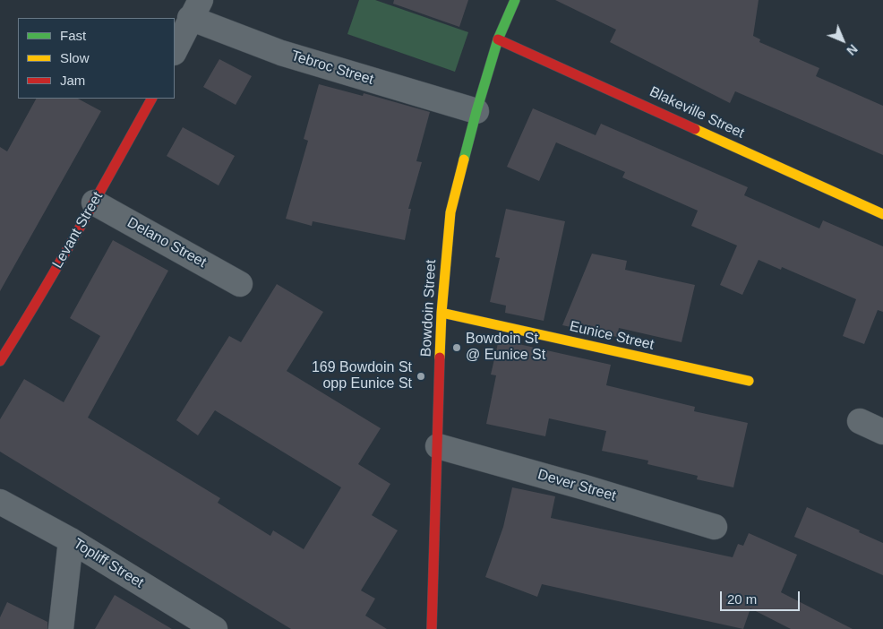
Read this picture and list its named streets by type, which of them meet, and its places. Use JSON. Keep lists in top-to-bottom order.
{
  "streets": {
    "street": [
      "Tebroc Street",
      "Blakeville Street",
      "Levant Street",
      "Delano Street",
      "Bowdoin Street",
      "Eunice Street",
      "Dever Street",
      "Topliff Street"
    ]
  },
  "crossings": [
    ["Tebroc Street", "Bowdoin Street"],
    ["Blakeville Street", "Bowdoin Street"],
    ["Levant Street", "Delano Street"],
    ["Bowdoin Street", "Eunice Street"],
    ["Bowdoin Street", "Dever Street"]
  ],
  "places": ["Bowdoin St @ Eunice St", "169 Bowdoin St opp Eunice St"],
  "legend": ["Fast", "Slow", "Jam"],
  "scale_bar": "20 m",
  "north": "bottom right"
}
